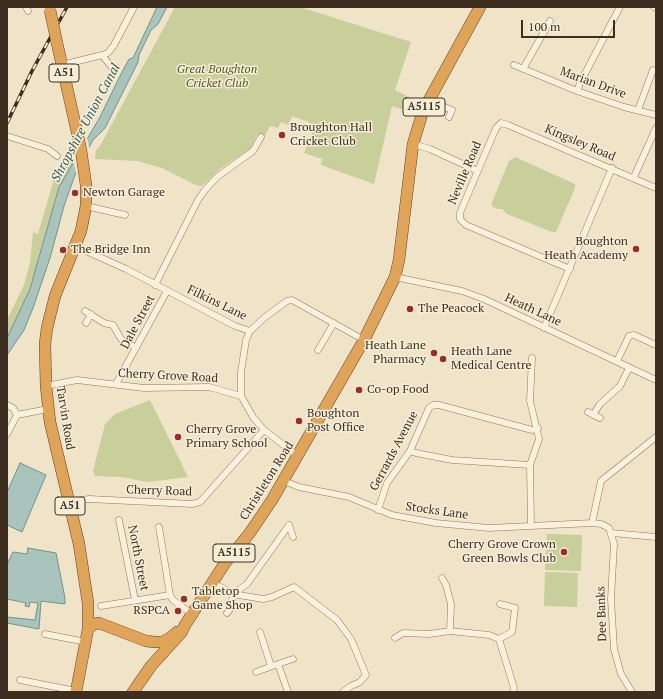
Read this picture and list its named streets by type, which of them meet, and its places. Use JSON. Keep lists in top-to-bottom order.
{
  "streets": {
    "highway": [
      "A51",
      "A5115",
      "Tarvin Road",
      "Christleton Road"
    ],
    "street": [
      "Marian Drive",
      "Kingsley Road",
      "Neville Road",
      "Filkins Lane",
      "Heath Lane",
      "Dale Street",
      "Cherry Grove Road",
      "Gerrards Avenue",
      "Cherry Road",
      "Stocks Lane",
      "North Street",
      "Dee Banks"
    ]
  },
  "crossings": [
    ["A51", "Tarvin Road"],
    ["A5115", "Christleton Road"],
    ["Kingsley Road", "Neville Road"],
    ["Filkins Lane", "Dale Street"],
    ["Filkins Lane", "Tarvin Road"],
    ["Filkins Lane", "Christleton Road"],
    ["Heath Lane", "Christleton Road"],
    ["Dale Street", "Cherry Grove Road"],
    ["Cherry Grove Road", "Tarvin Road"],
    ["Tarvin Road", "Cherry Road"],
    ["Gerrards Avenue", "Stocks Lane"],
    ["Christleton Road", "Stocks Lane"]
  ],
  "water": ["Shropshire Union Canal"],
  "parks": ["Great Boughton Cricket Club"],
  "places": [
    "Broughton Hall Cricket Club",
    "Newton Garage",
    "Boughton Heath Academy",
    "The Bridge Inn",
    "The Peacock",
    "Heath Lane Pharmacy",
    "Heath Lane Medical Centre",
    "Co-op Food",
    "Boughton Post Office",
    "Cherry Grove Primary School",
    "Cherry Grove Crown Green Bowls Club",
    "Tabletop Game Shop",
    "RSPCA"
  ],
  "scale_bar": "100 m"
}
